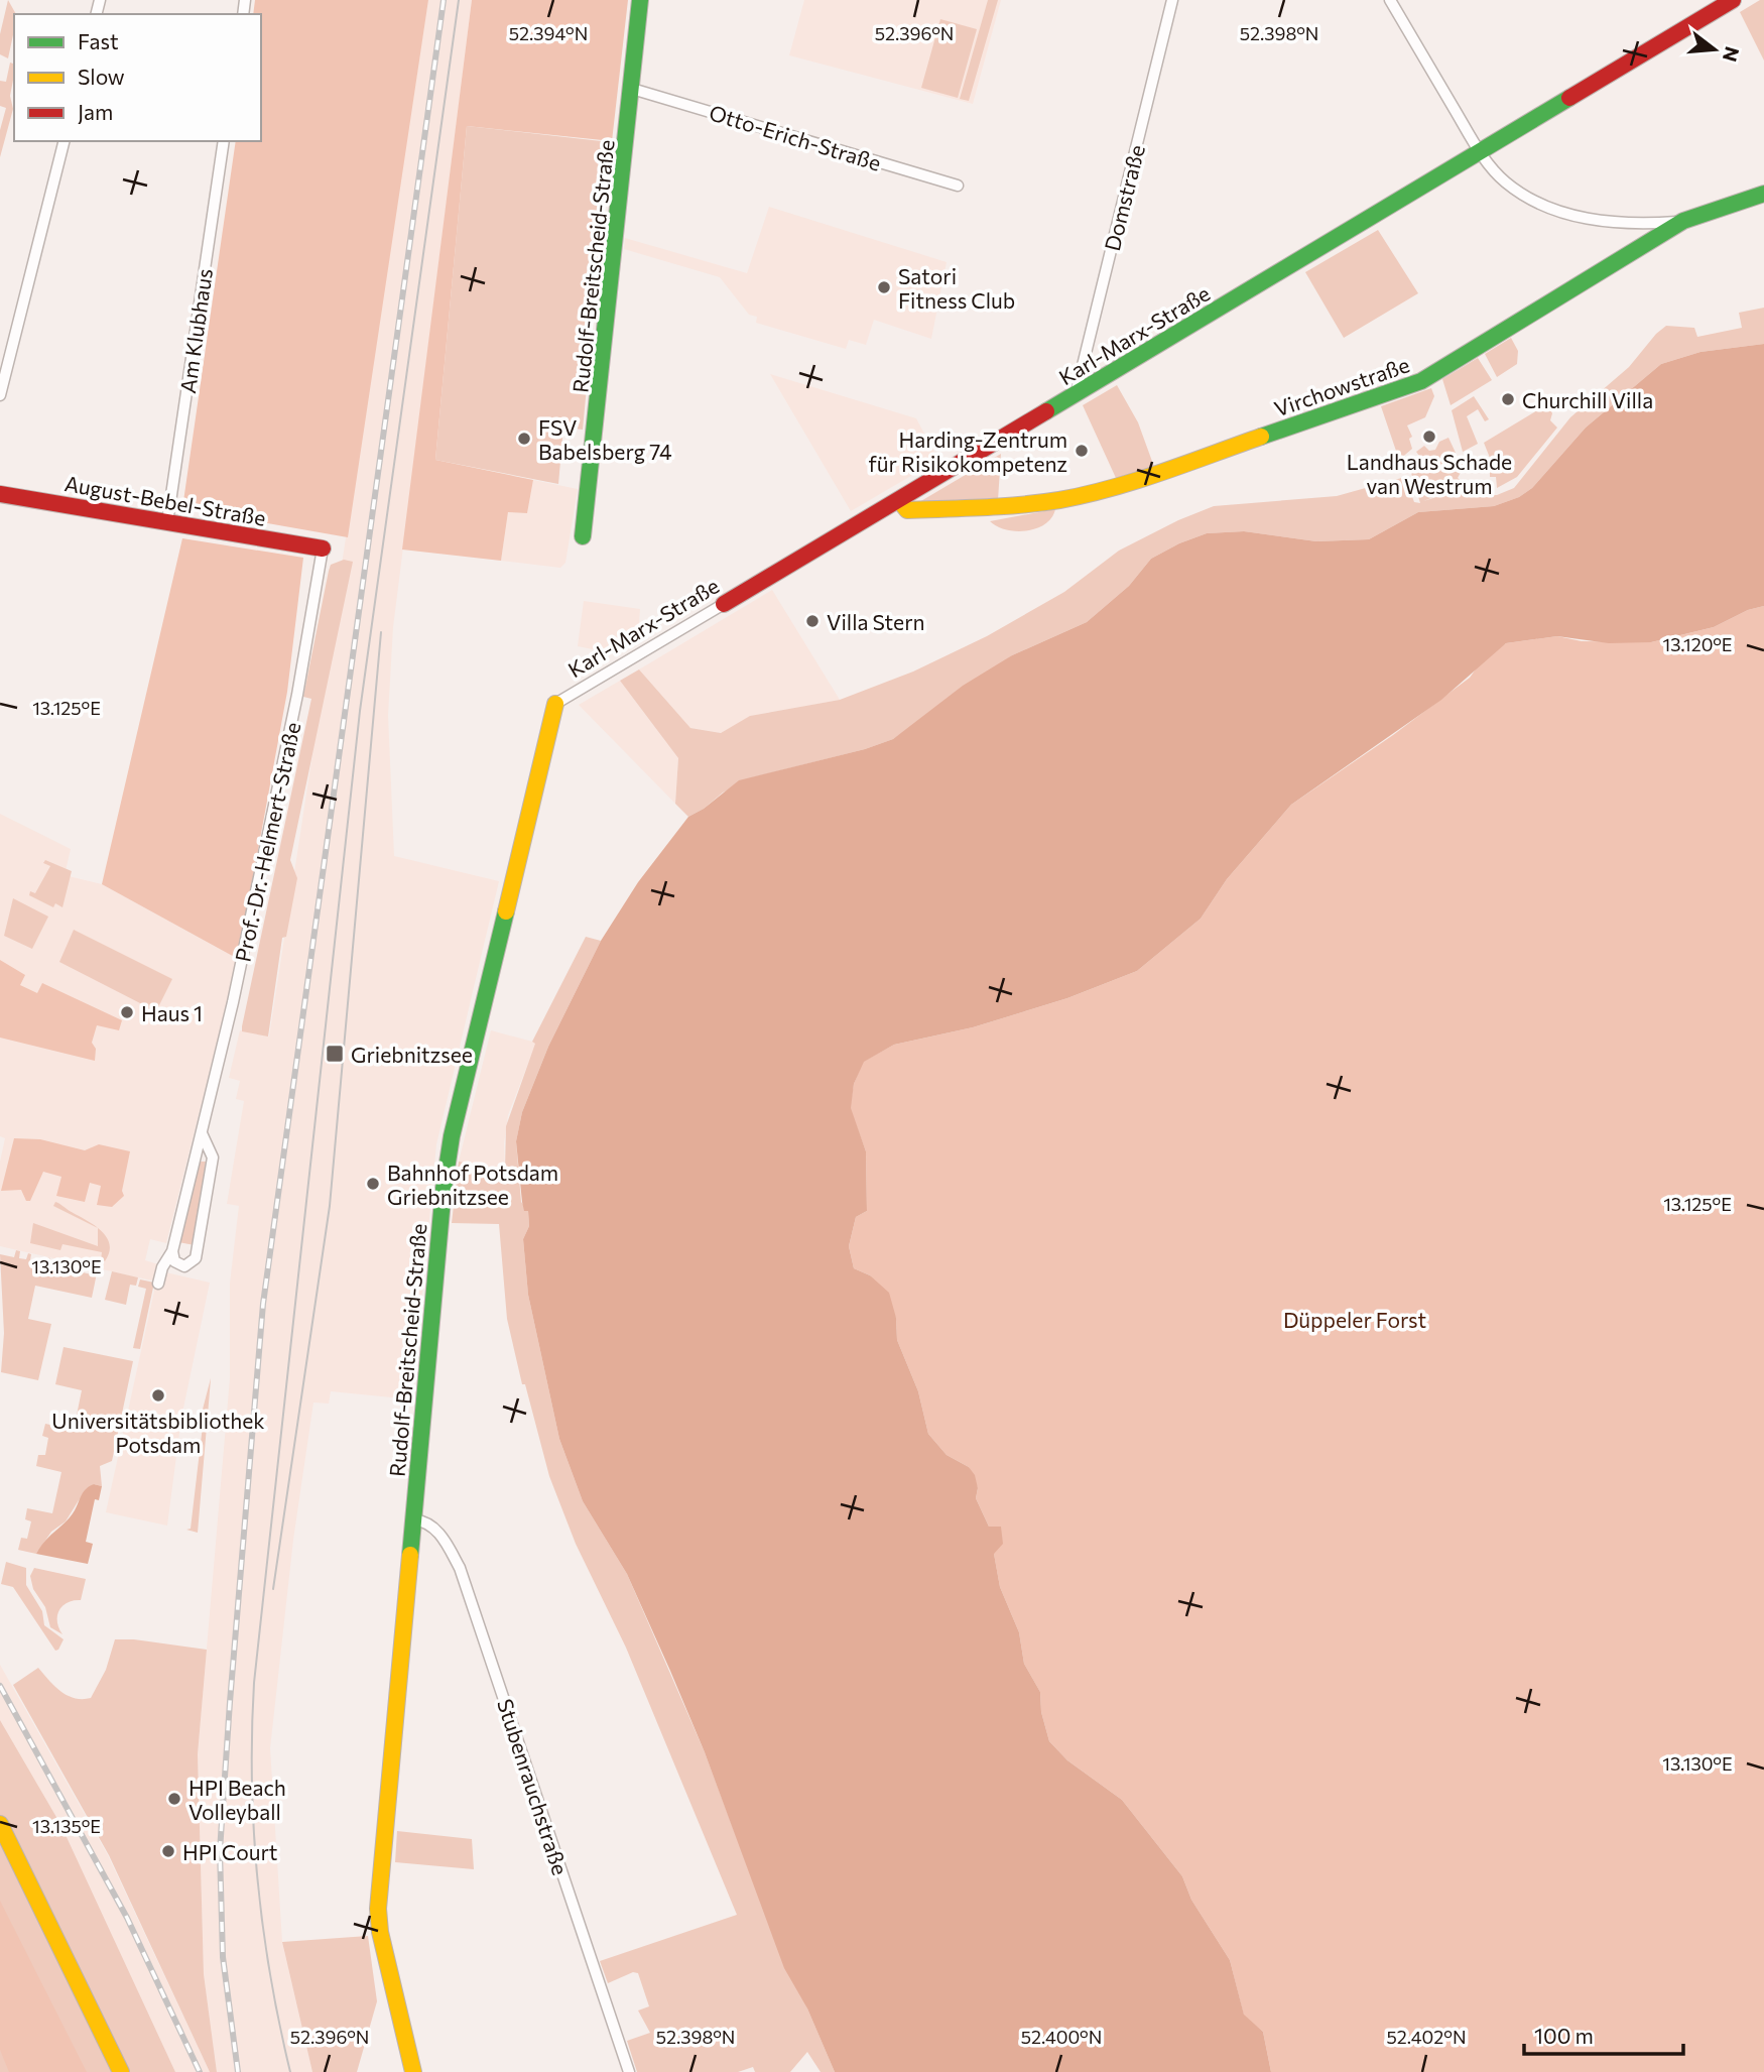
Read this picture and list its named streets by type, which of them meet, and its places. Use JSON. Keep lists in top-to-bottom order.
{
  "streets": {
    "street": [
      "Otto-Erich-Straße",
      "Domstraße",
      "Rudolf-Breitscheid-Straße",
      "Am Klubhaus",
      "Karl-Marx-Straße",
      "Virchowstraße",
      "August-Bebel-Straße",
      "Prof.-Dr.-Helmert-Straße",
      "Stubenrauchstraße"
    ]
  },
  "crossings": [
    ["Otto-Erich-Straße", "Rudolf-Breitscheid-Straße"],
    ["Domstraße", "Karl-Marx-Straße"],
    ["Rudolf-Breitscheid-Straße", "Karl-Marx-Straße"],
    ["Rudolf-Breitscheid-Straße", "Stubenrauchstraße"],
    ["Am Klubhaus", "August-Bebel-Straße"],
    ["Karl-Marx-Straße", "Virchowstraße"],
    ["August-Bebel-Straße", "Prof.-Dr.-Helmert-Straße"]
  ],
  "parks": ["Düppeler Forst"],
  "places": {
    "other": [
      "Satori Fitness Club",
      "Churchill Villa",
      "Landhaus Schade van Westrum",
      "FSV Babelsberg 74",
      "Harding-Zentrum für Risikokompetenz",
      "Villa Stern",
      "Haus 1",
      "Bahnhof Potsdam Griebnitzsee",
      "Universitätsbibliothek Potsdam",
      "HPI Beach Volleyball",
      "HPI Court"
    ],
    "transit": ["Griebnitzsee"]
  },
  "legend": ["Fast", "Slow", "Jam"],
  "scale_bar": "100 m",
  "north": "right",
  "coordinates": [
    "52.394°N",
    "52.396°N",
    "52.398°N",
    "13.120°E",
    "13.125°E",
    "13.130°E",
    "13.135°E",
    "52.400°N",
    "52.402°N"
  ]
}
